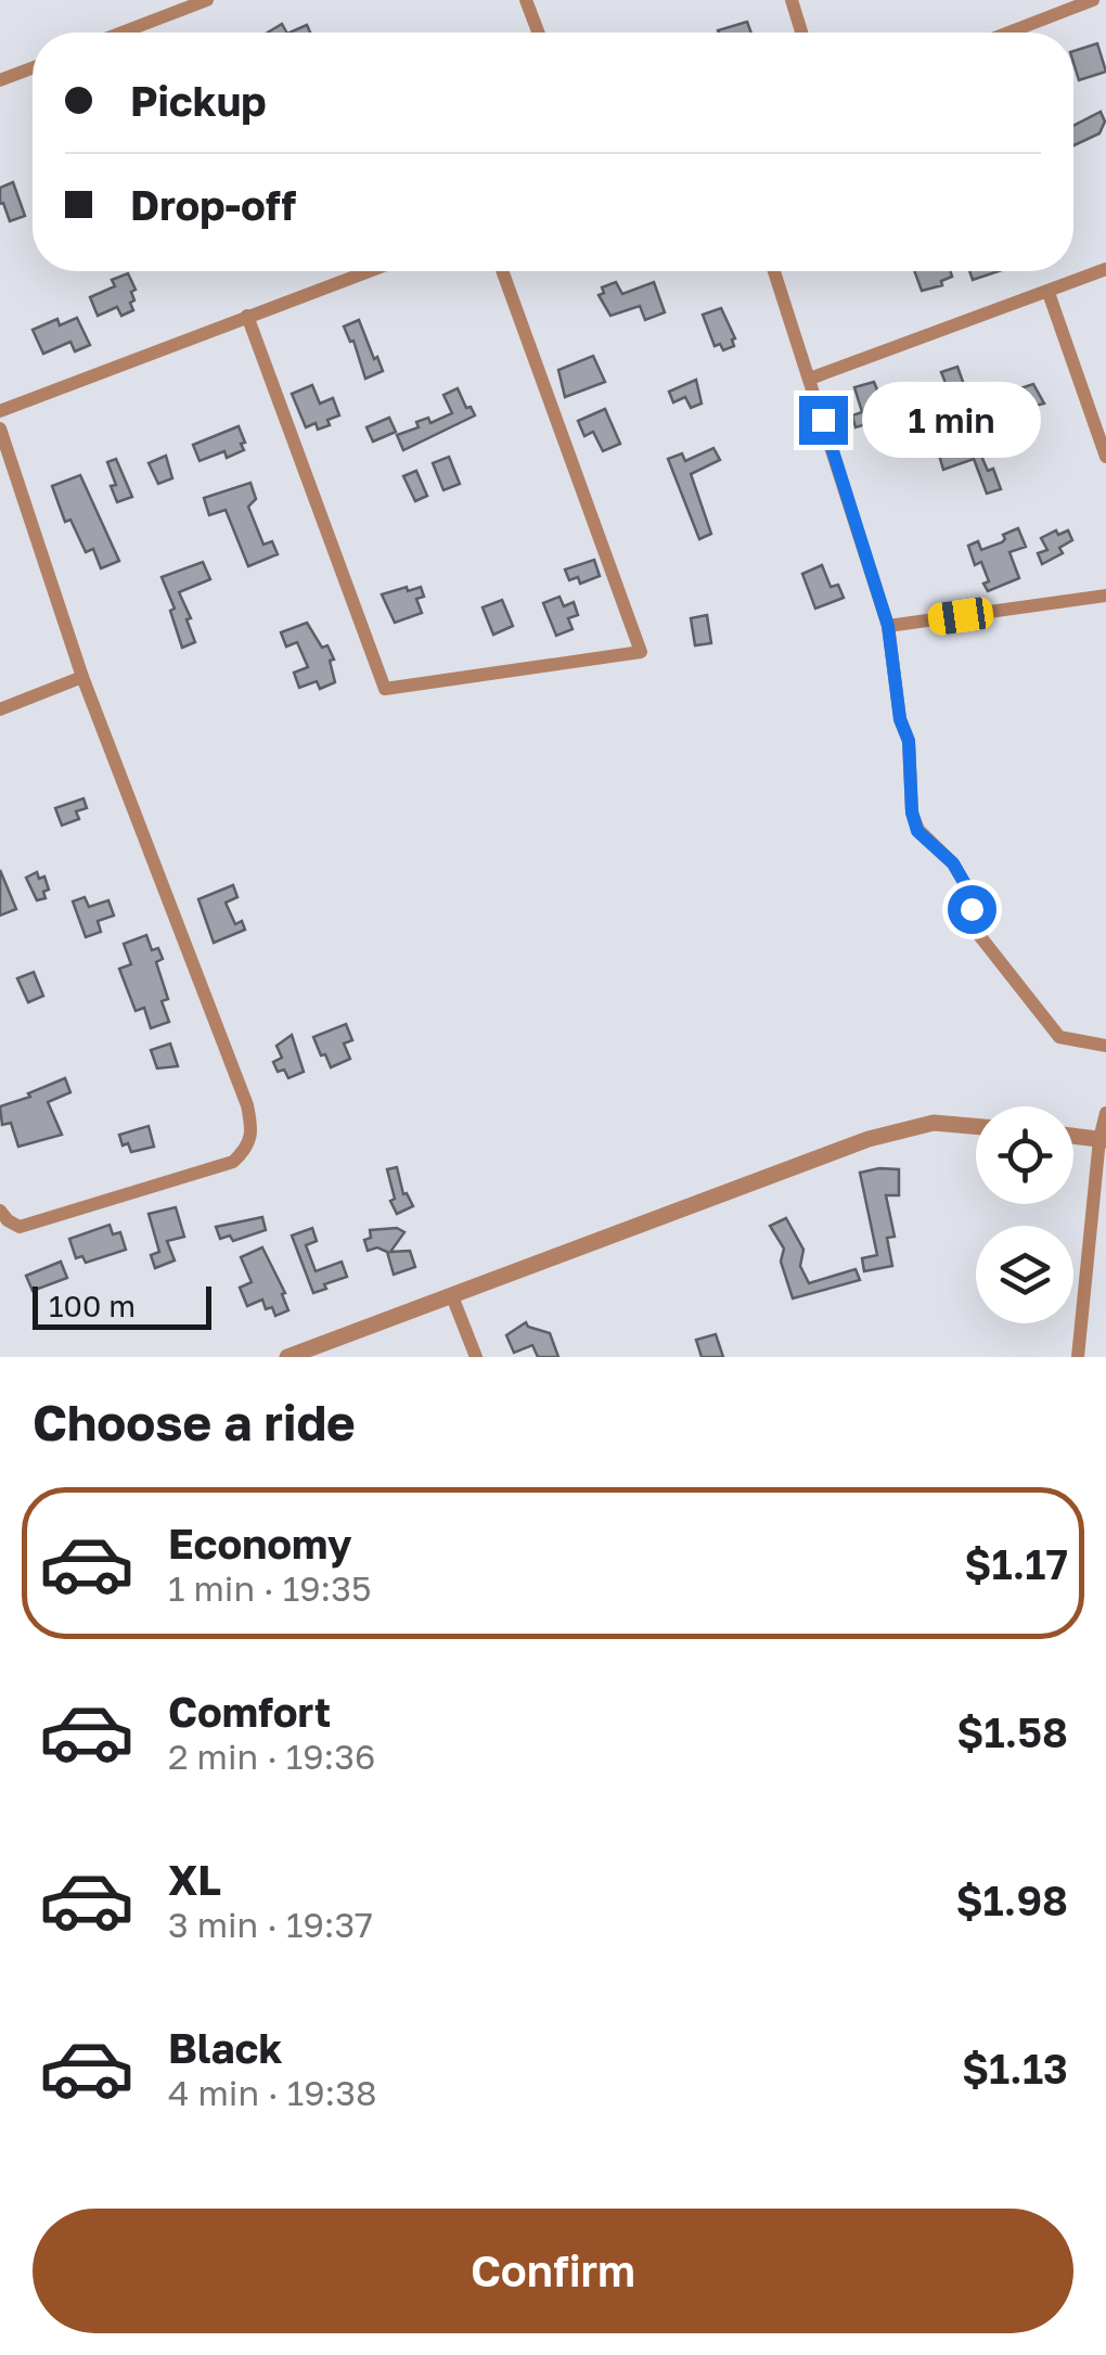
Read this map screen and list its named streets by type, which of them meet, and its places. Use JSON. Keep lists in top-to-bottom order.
{
  "scale_bar": "100 m",
  "page": {
    "banner": ["Pickup", "Drop-off"],
    "bubble": "1 min",
    "scale": "100 m",
    "heading": "Choose a ride",
    "list": [
      {
        "name": "Economy",
        "note": "1 min · 19:35",
        "value": "$1.17"
      },
      {
        "name": "Comfort",
        "note": "2 min · 19:36",
        "value": "$1.58"
      },
      {
        "name": "XL",
        "note": "3 min · 19:37",
        "value": "$1.98"
      },
      {
        "name": "Black",
        "note": "4 min · 19:38",
        "value": "$1.13"
      }
    ],
    "buttons": "Confirm"
  }
}
